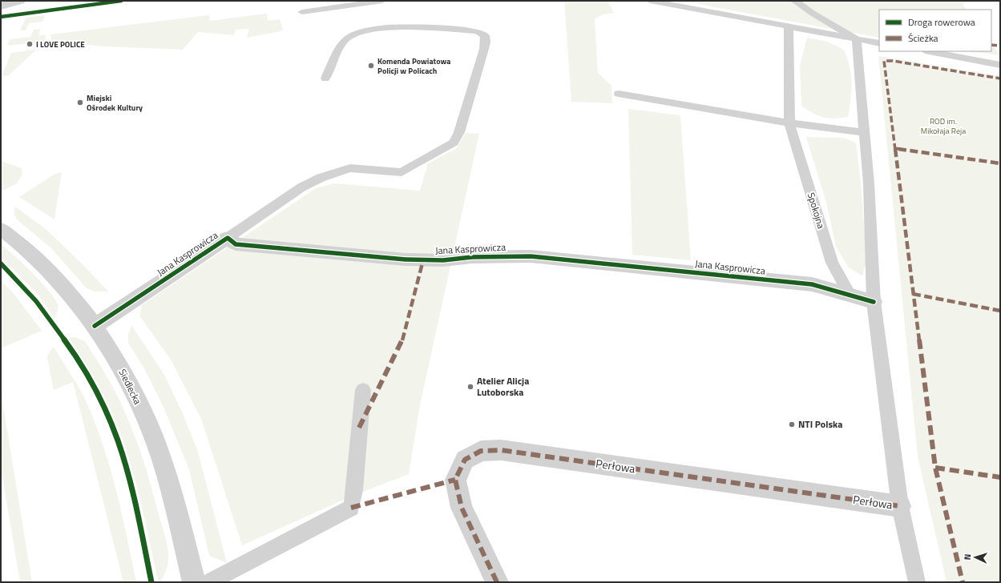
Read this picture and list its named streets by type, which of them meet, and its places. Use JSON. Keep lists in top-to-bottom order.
{
  "streets": {
    "street": ["Jana Kasprowicza", "Siedlecka", "Perłowa"],
    "lane": ["Spokojna"]
  },
  "crossings": [
    ["Spokojna", "Jana Kasprowicza"],
    ["Jana Kasprowicza", "Siedlecka"]
  ],
  "parks": ["ROD im. Mikołaja Reja"],
  "places": [
    "I LOVE POLICE",
    "Komenda Powiatowa Policji w Policach",
    "Miejski Ośrodek Kultury",
    "Atelier Alicja Lutoborska",
    "NTI Polska"
  ],
  "legend": ["Droga rowerowa", "Ścieżka"],
  "north": "left"
}
